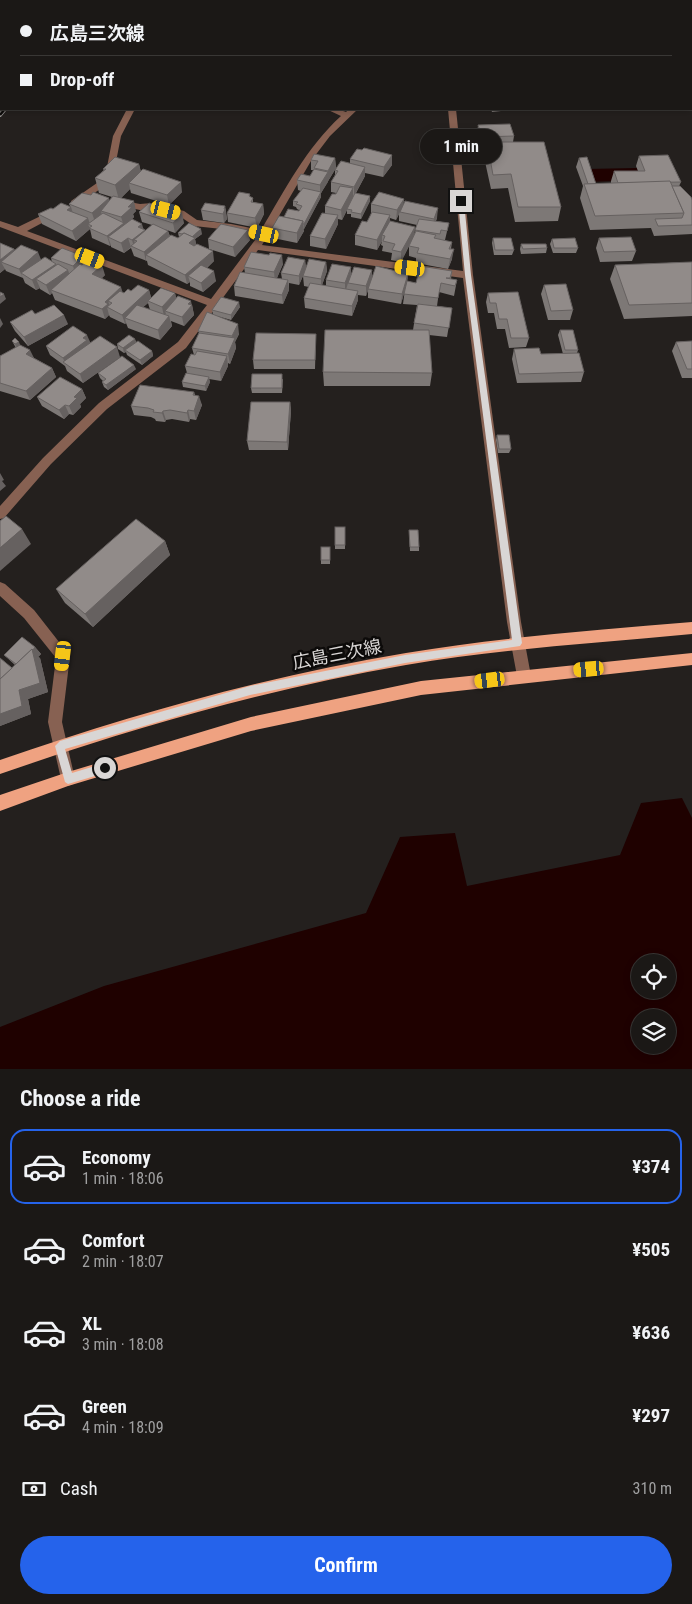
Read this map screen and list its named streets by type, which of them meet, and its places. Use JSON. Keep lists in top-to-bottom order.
{
  "streets": {
    "main road": ["広島三次線"]
  },
  "page": {
    "banner": ["広島三次線", "Drop-off"],
    "bubble": "1 min",
    "heading": "Choose a ride",
    "list": [
      {
        "name": "Economy",
        "note": "1 min · 18:06",
        "value": "¥374"
      },
      {
        "name": "Comfort",
        "note": "2 min · 18:07",
        "value": "¥505"
      },
      {
        "name": "XL",
        "note": "3 min · 18:08",
        "value": "¥636"
      },
      {
        "name": "Green",
        "note": "4 min · 18:09",
        "value": "¥297"
      }
    ],
    "pay": ["Cash", "310 m"],
    "buttons": "Confirm"
  }
}
